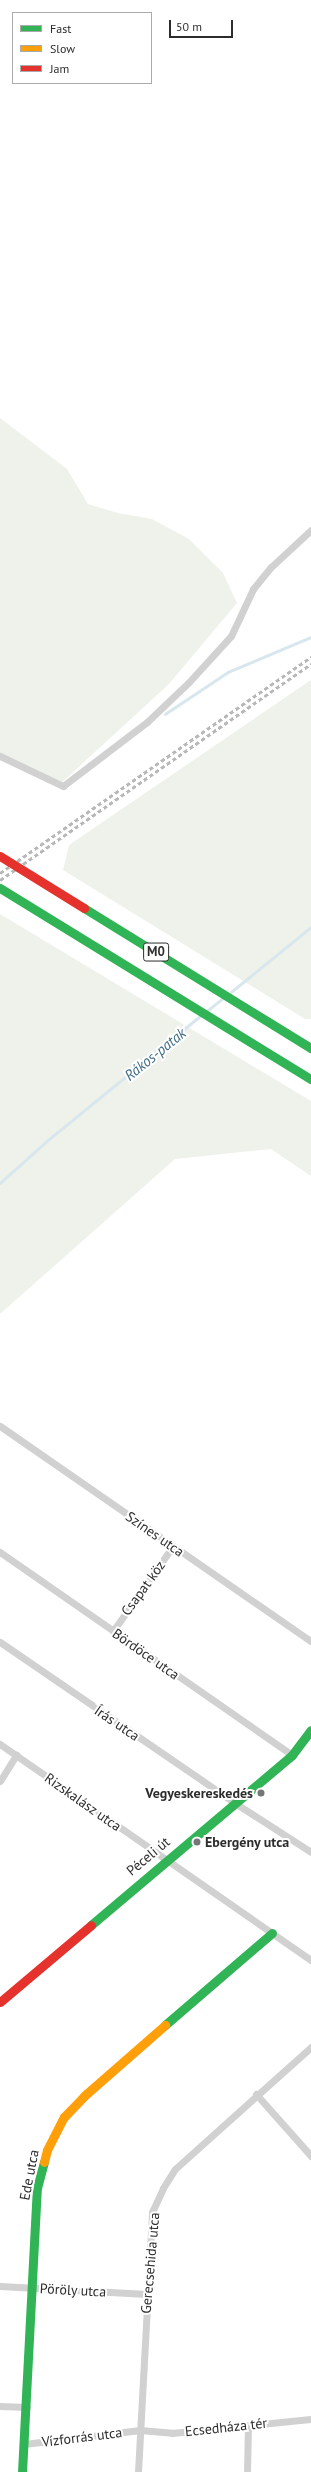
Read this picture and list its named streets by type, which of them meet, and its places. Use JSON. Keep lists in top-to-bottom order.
{
  "streets": {
    "main road": ["M0", "Péceli út", "Ede utca"],
    "street": [
      "Színes utca",
      "Csapat köz",
      "Bördöce utca",
      "Írás utca",
      "Rizskalász utca",
      "Gerecsehida utca",
      "Pöröly utca",
      "Ecsedháza tér",
      "Vízforrás utca"
    ]
  },
  "crossings": [
    ["Színes utca", "Csapat köz"],
    ["Csapat köz", "Bördöce utca"],
    ["Bördöce utca", "Péceli út"],
    ["Írás utca", "Péceli út"],
    ["Rizskalász utca", "Péceli út"],
    ["Ede utca", "Pöröly utca"],
    ["Ede utca", "Vízforrás utca"],
    ["Gerecsehida utca", "Pöröly utca"],
    ["Gerecsehida utca", "Ecsedháza tér"],
    ["Gerecsehida utca", "Vízforrás utca"],
    ["Ecsedháza tér", "Vízforrás utca"]
  ],
  "water": ["Rákos-patak"],
  "places": ["Vegyeskereskedés", "Ebergény utca"],
  "legend": ["Fast", "Slow", "Jam"],
  "scale_bar": "50 m"
}
